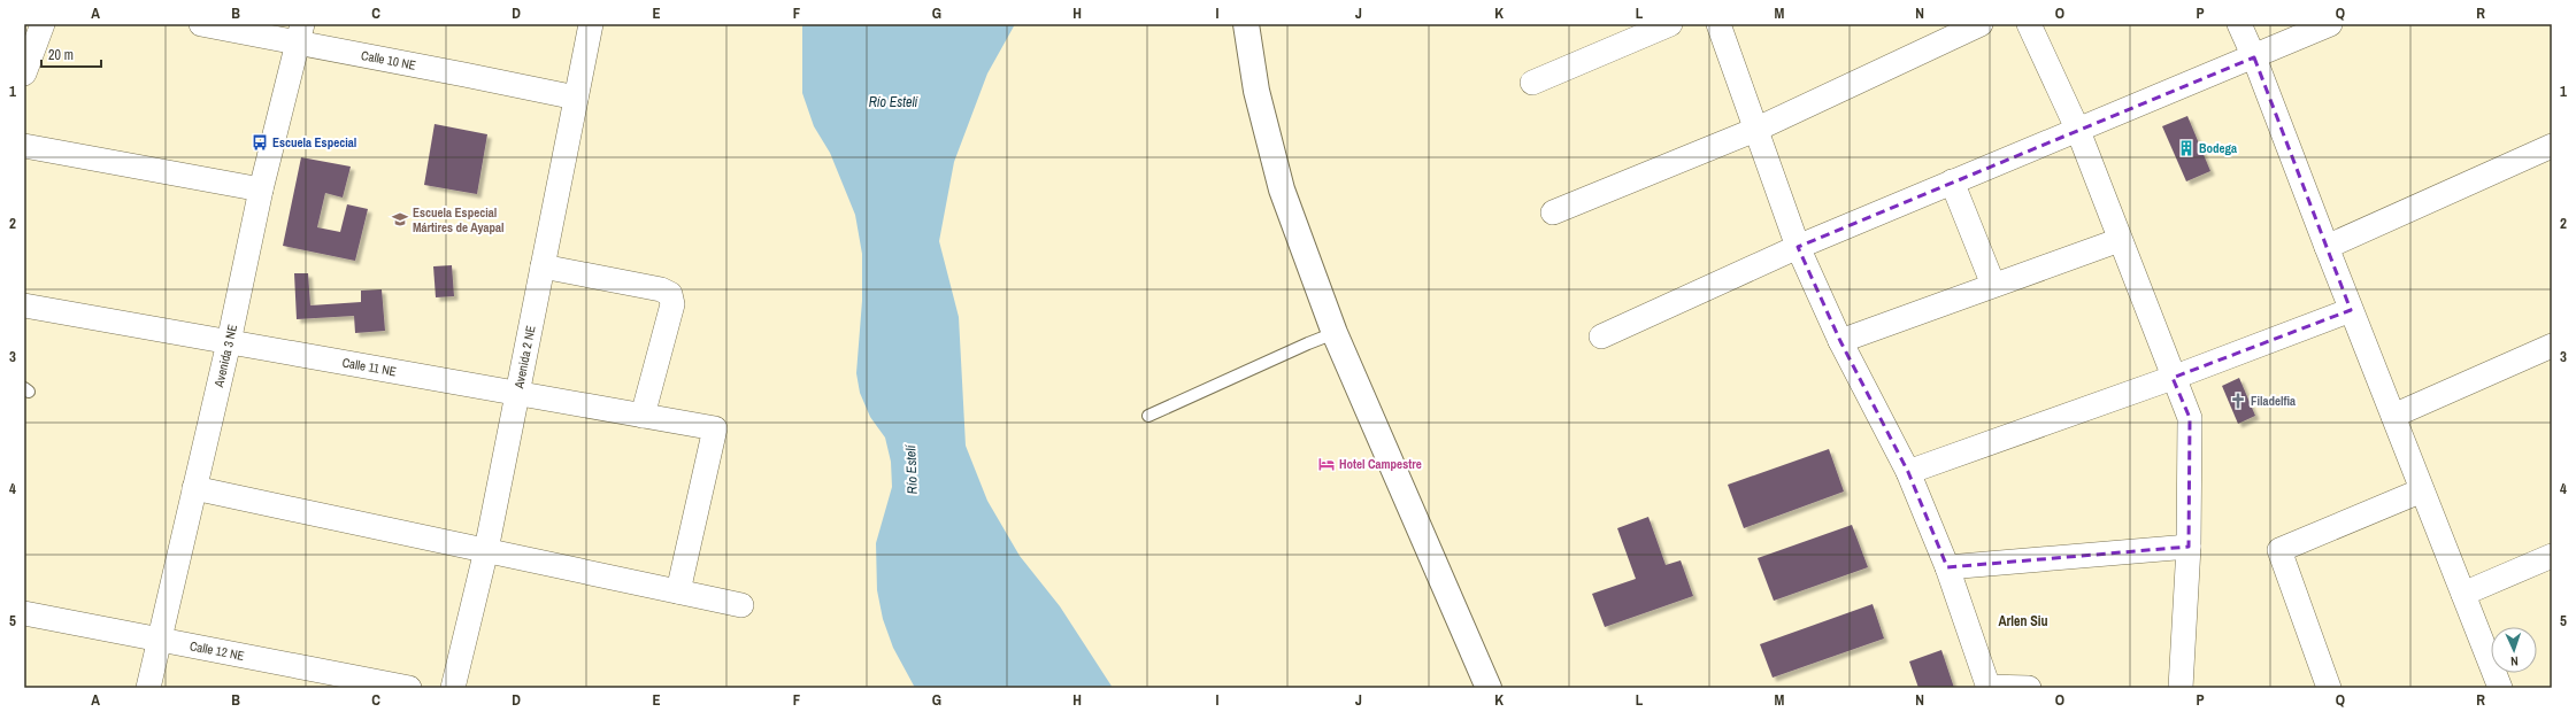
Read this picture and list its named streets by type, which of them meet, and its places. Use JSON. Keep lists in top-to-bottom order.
{
  "streets": {
    "street": [
      "Calle 10 NE",
      "Avenida 3 NE",
      "Avenida 2 NE",
      "Calle 11 NE",
      "Calle 12 NE"
    ]
  },
  "crossings": [
    ["Calle 10 NE", "Avenida 3 NE"],
    ["Calle 10 NE", "Avenida 2 NE"],
    ["Avenida 3 NE", "Calle 11 NE"],
    ["Avenida 3 NE", "Calle 12 NE"],
    ["Avenida 2 NE", "Calle 11 NE"]
  ],
  "districts": ["Arlen Siu"],
  "water": ["Río Estelí"],
  "places": {
    "bus stop": ["Escuela Especial"],
    "building": ["Bodega"],
    "school or university": ["Escuela Especial Mártires de Ayapal"],
    "church": ["Filadelfia"],
    "hotel": ["Hotel Campestre"]
  },
  "scale_bar": "20 m",
  "north": "bottom",
  "grid": {
    "columns": [
      "A",
      "B",
      "C",
      "D",
      "E",
      "F",
      "G",
      "H",
      "I",
      "J",
      "K",
      "L",
      "M",
      "N",
      "O",
      "P",
      "Q",
      "R"
    ],
    "rows": [
      "1",
      "2",
      "3",
      "4",
      "5"
    ]
  }
}
